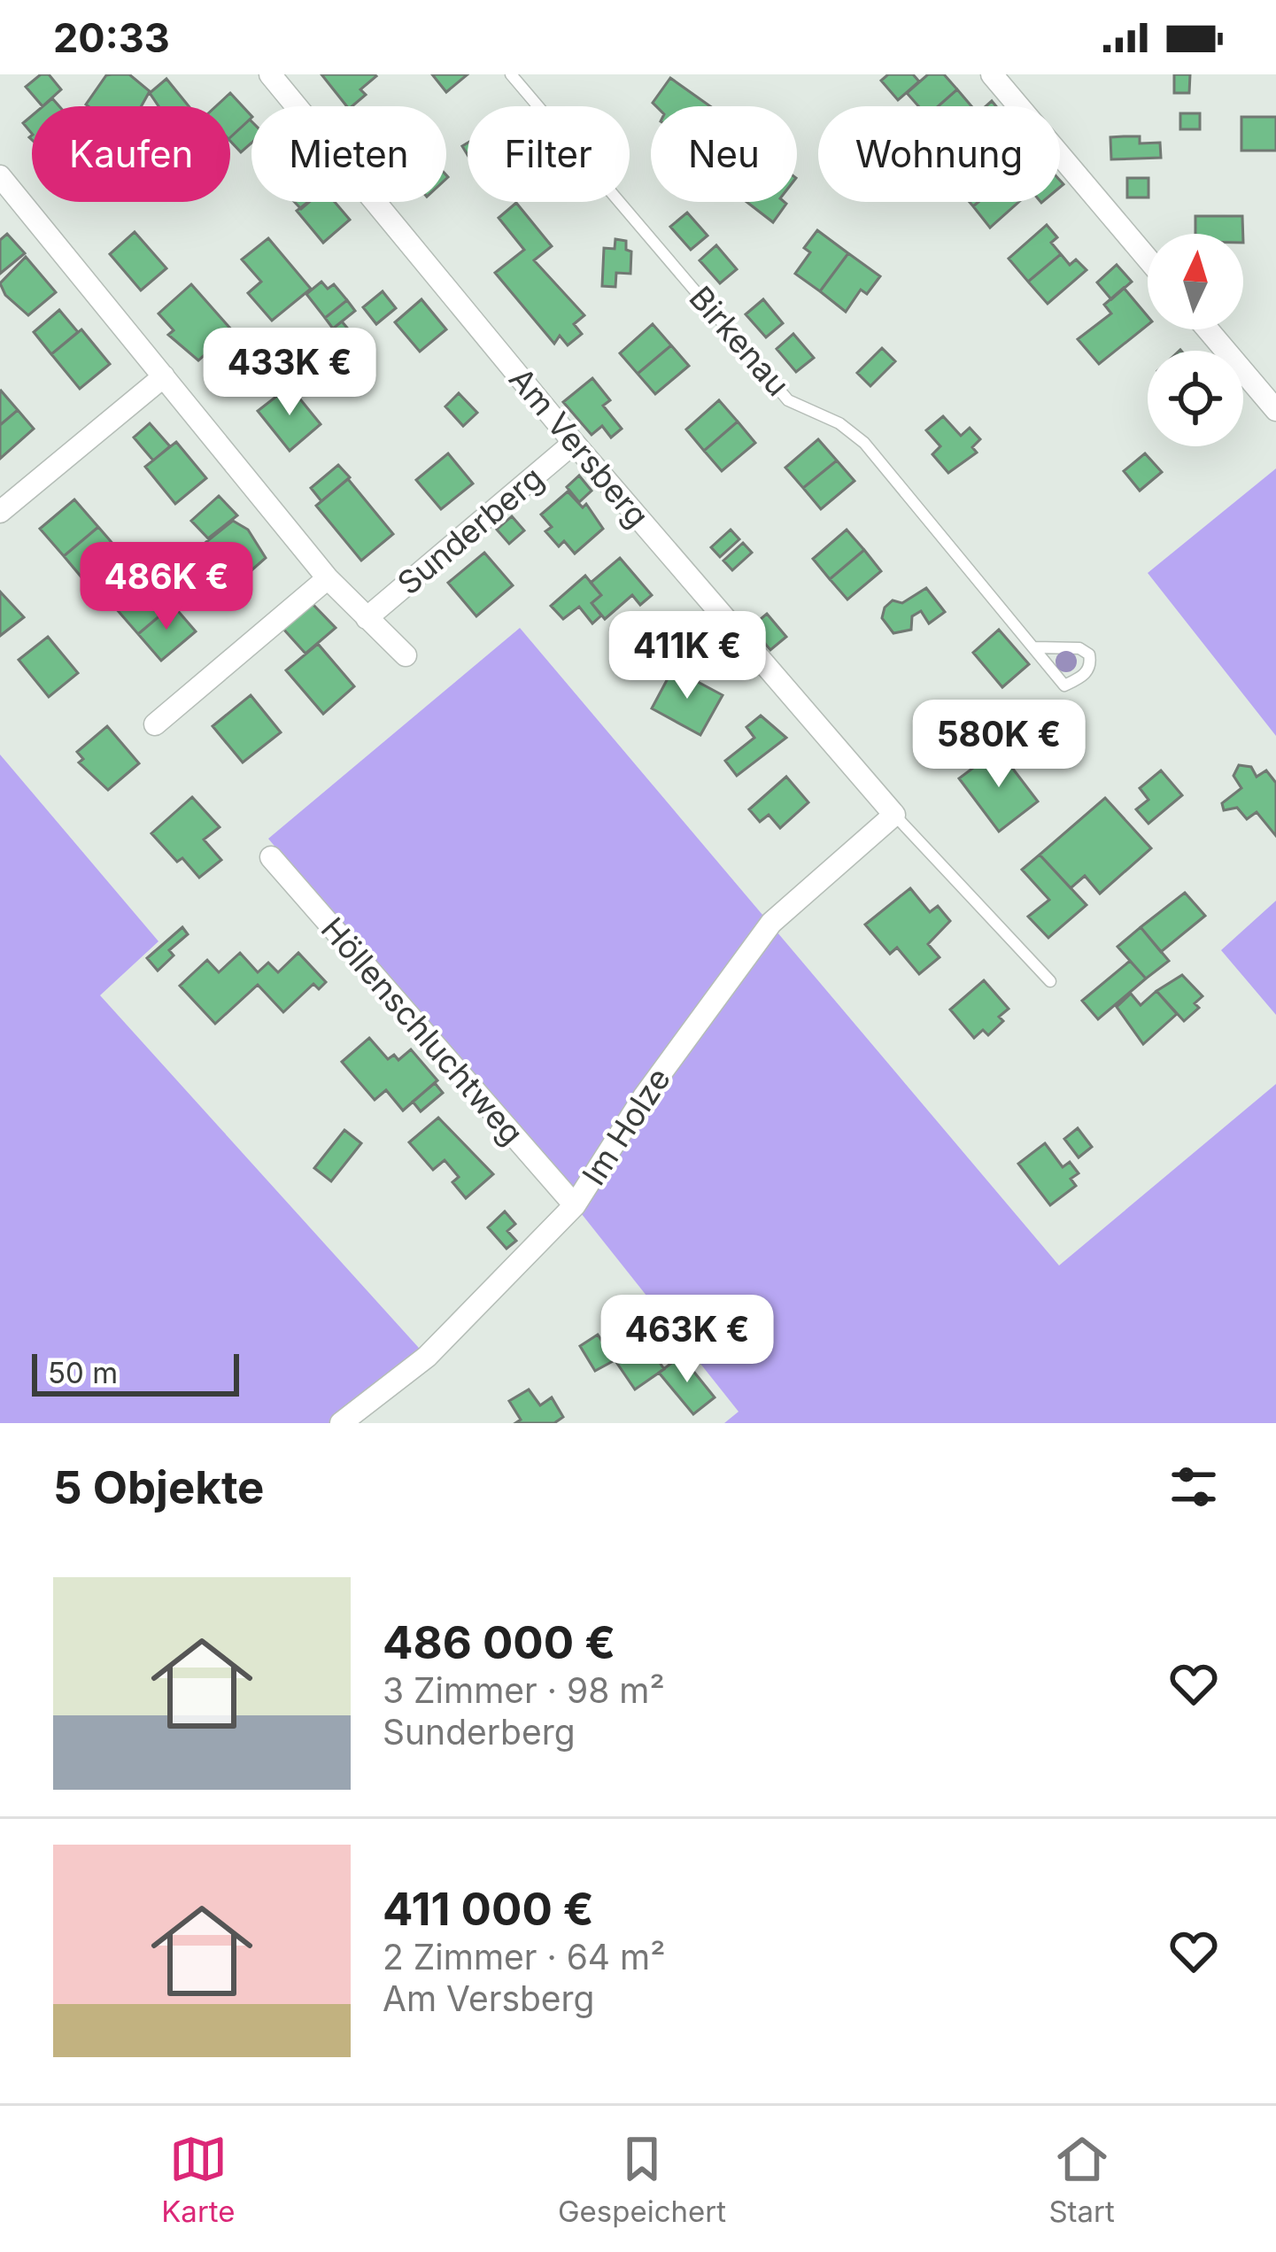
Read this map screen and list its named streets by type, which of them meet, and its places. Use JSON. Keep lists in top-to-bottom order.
{
  "streets": {
    "street": [
      "Am Versberg",
      "Sunderberg",
      "Höllenschluchtweg",
      "Im Holze"
    ],
    "lane": ["Birkenau"]
  },
  "crossings": [
    ["Am Versberg", "Sunderberg"],
    ["Am Versberg", "Im Holze"],
    ["Höllenschluchtweg", "Im Holze"]
  ],
  "scale_bar": "50 m",
  "north": "top",
  "page": {
    "status": "20:33",
    "chip": [
      "Kaufen",
      "Mieten",
      "Filter",
      "Neu",
      "Wohnung"
    ],
    "price": [
      "433K €",
      "486K €",
      "411K €",
      "580K €",
      "463K €"
    ],
    "scale": "50 m",
    "heading": "5 Objekte",
    "list": [
      {
        "name": "486 000 €",
        "note": "3 Zimmer · 98 m² · Sunderberg"
      },
      {
        "name": "411 000 €",
        "note": "2 Zimmer · 64 m² · Am Versberg"
      }
    ],
    "tabs": ["Karte", "Gespeichert", "Start"]
  }
}
